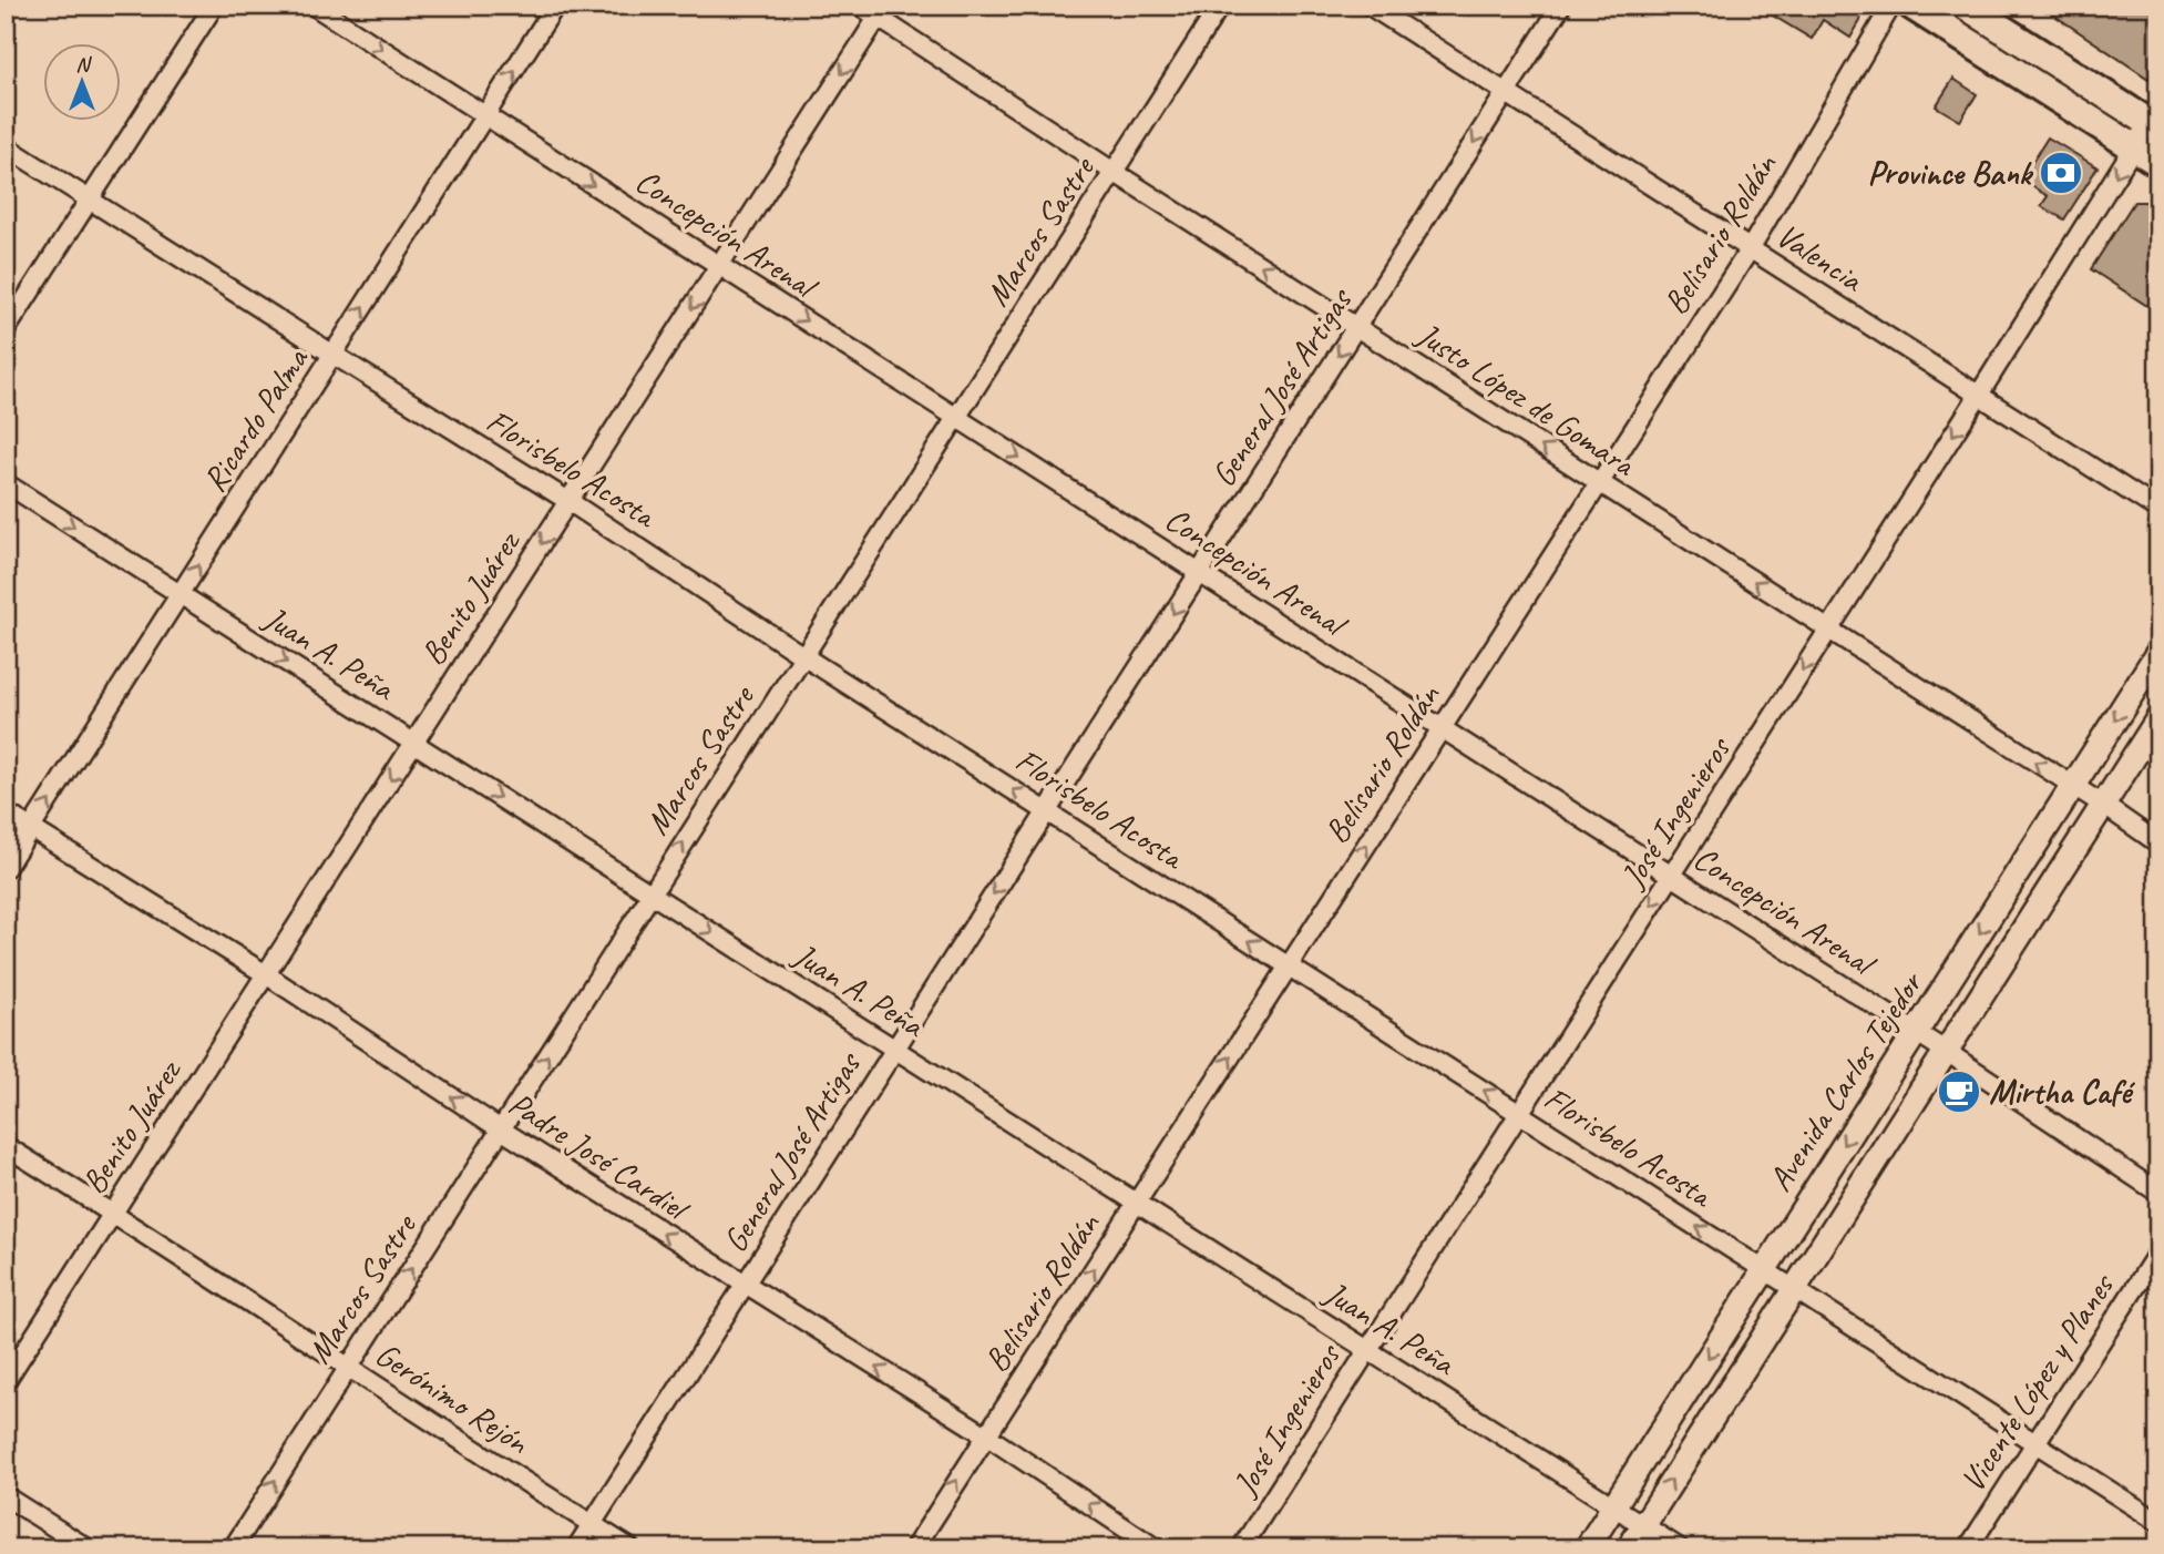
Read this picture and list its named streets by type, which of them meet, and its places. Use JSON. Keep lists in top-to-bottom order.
{
  "streets": {
    "main road": ["Avenida Carlos Tejedor"],
    "street": [
      "Marcos Sastre",
      "Concepción Arenal",
      "Belisario Roldán",
      "Valencia",
      "General José Artigas",
      "Justo López de Gomara",
      "Ricardo Palma",
      "Florisbelo Acosta",
      "Benito Juárez",
      "Juan A. Peña",
      "José Ingenieros",
      "Padre José Cardiel",
      "Vicente López y Planes",
      "Gerónimo Rejón"
    ]
  },
  "crossings": [
    ["Marcos Sastre", "Concepción Arenal"],
    ["Marcos Sastre", "Justo López de Gomara"],
    ["Marcos Sastre", "Florisbelo Acosta"],
    ["Marcos Sastre", "Juan A. Peña"],
    ["Marcos Sastre", "Padre José Cardiel"],
    ["Marcos Sastre", "Gerónimo Rejón"],
    ["Concepción Arenal", "Belisario Roldán"],
    ["Concepción Arenal", "General José Artigas"],
    ["Concepción Arenal", "Ricardo Palma"],
    ["Concepción Arenal", "Benito Juárez"],
    ["Concepción Arenal", "José Ingenieros"],
    ["Concepción Arenal", "Avenida Carlos Tejedor"],
    ["Belisario Roldán", "Valencia"],
    ["Belisario Roldán", "Justo López de Gomara"],
    ["Belisario Roldán", "Florisbelo Acosta"],
    ["Belisario Roldán", "Juan A. Peña"],
    ["Belisario Roldán", "Padre José Cardiel"],
    ["Valencia", "General José Artigas"],
    ["Valencia", "José Ingenieros"],
    ["General José Artigas", "Justo López de Gomara"],
    ["General José Artigas", "Florisbelo Acosta"],
    ["General José Artigas", "Juan A. Peña"],
    ["General José Artigas", "Padre José Cardiel"],
    ["General José Artigas", "Gerónimo Rejón"],
    ["Justo López de Gomara", "Benito Juárez"],
    ["Justo López de Gomara", "José Ingenieros"],
    ["Justo López de Gomara", "Avenida Carlos Tejedor"],
    ["Ricardo Palma", "Florisbelo Acosta"],
    ["Ricardo Palma", "Juan A. Peña"],
    ["Ricardo Palma", "Padre José Cardiel"],
    ["Florisbelo Acosta", "Benito Juárez"],
    ["Florisbelo Acosta", "José Ingenieros"],
    ["Florisbelo Acosta", "Avenida Carlos Tejedor"],
    ["Florisbelo Acosta", "Vicente López y Planes"],
    ["Benito Juárez", "Juan A. Peña"],
    ["Benito Juárez", "Padre José Cardiel"],
    ["Benito Juárez", "Gerónimo Rejón"],
    ["Juan A. Peña", "José Ingenieros"],
    ["Juan A. Peña", "Avenida Carlos Tejedor"]
  ],
  "one_way": [
    "Marcos Sastre",
    "Concepción Arenal",
    "Belisario Roldán",
    "General José Artigas",
    "Justo López de Gomara",
    "Ricardo Palma",
    "Florisbelo Acosta",
    "Benito Juárez",
    "Juan A. Peña",
    "José Ingenieros",
    "Padre José Cardiel"
  ],
  "places": {
    "bank": ["Province Bank"],
    "cafe": ["Mirtha Café"]
  },
  "north": "top"
}
